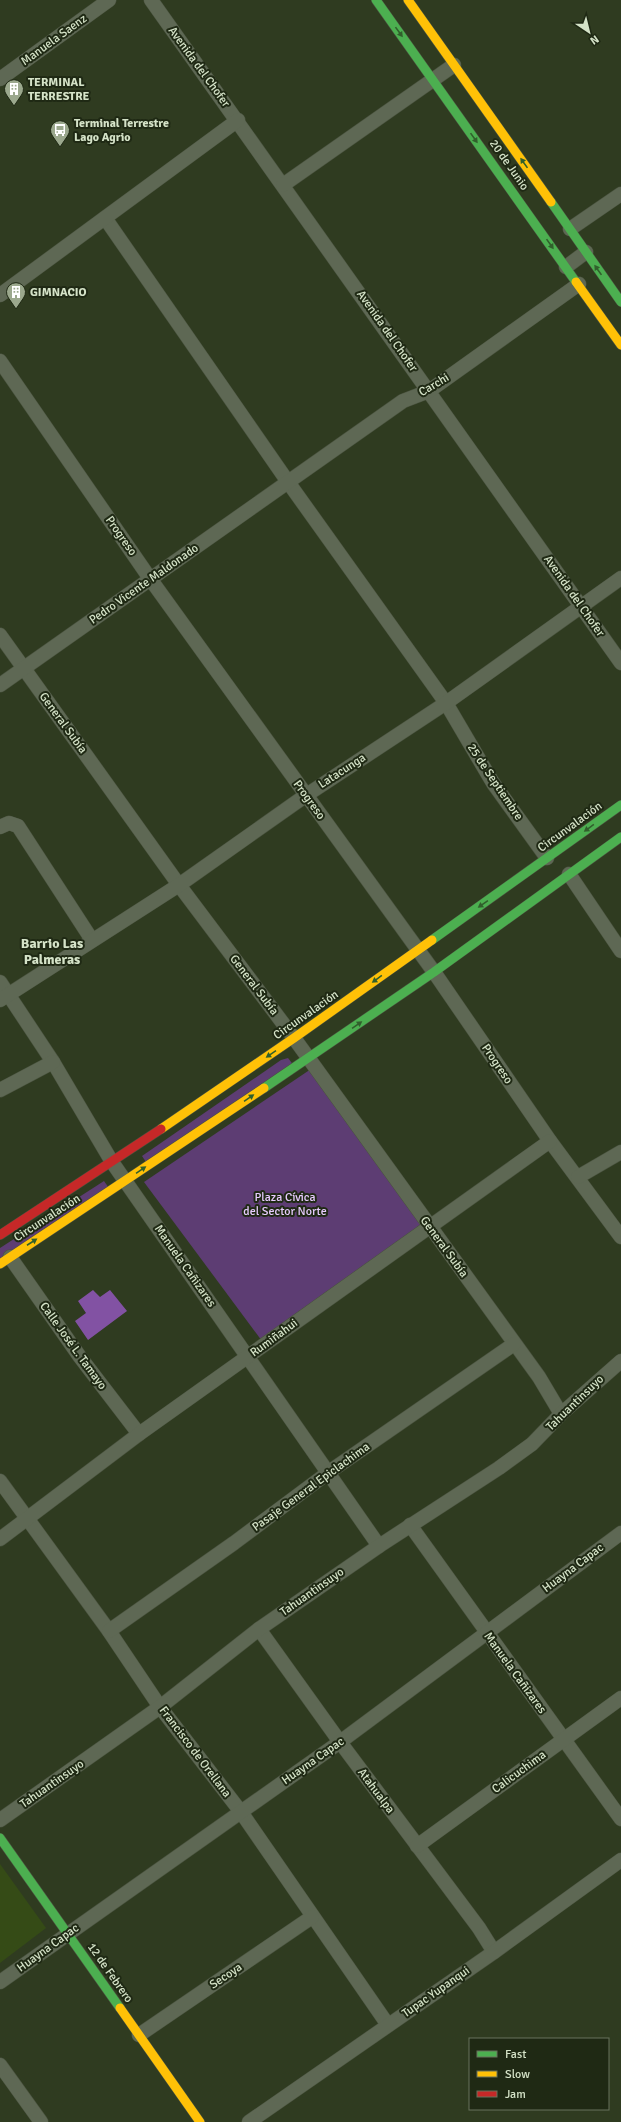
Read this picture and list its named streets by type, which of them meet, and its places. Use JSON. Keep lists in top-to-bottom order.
{
  "streets": {
    "main road": ["20 de Junio", "Circunvalación", "12 de Febrero"],
    "street": [
      "Manuela Saenz",
      "Avenida del Chofer",
      "Carchi",
      "Progreso",
      "Pedro Vicente Maldonado",
      "General Subía",
      "Latacunga",
      "25 de Septiembre",
      "Manuela Cañizares",
      "Rumiñahui",
      "Calle José L. Tamayo",
      "Tahuantinsuyo",
      "Pasaje General Epiclachima",
      "Huayna Capac",
      "Francisco de Orellana",
      "Calicuchima",
      "Atahualpa",
      "Secoya",
      "Tupac Yupanqui"
    ]
  },
  "crossings": [
    ["Avenida del Chofer", "Carchi"],
    ["Avenida del Chofer", "Latacunga"],
    ["20 de Junio", "Carchi"],
    ["Carchi", "Pedro Vicente Maldonado"],
    ["Carchi", "25 de Septiembre"],
    ["Progreso", "Pedro Vicente Maldonado"],
    ["Progreso", "Latacunga"],
    ["Progreso", "Circunvalación"],
    ["Progreso", "Rumiñahui"],
    ["Pedro Vicente Maldonado", "General Subía"],
    ["Pedro Vicente Maldonado", "25 de Septiembre"],
    ["General Subía", "Latacunga"],
    ["General Subía", "Circunvalación"],
    ["General Subía", "Rumiñahui"],
    ["General Subía", "Tahuantinsuyo"],
    ["General Subía", "Pasaje General Epiclachima"],
    ["Latacunga", "25 de Septiembre"],
    ["Latacunga", "Manuela Cañizares"],
    ["25 de Septiembre", "Circunvalación"],
    ["Circunvalación", "Manuela Cañizares"],
    ["Circunvalación", "Calle José L. Tamayo"],
    ["Manuela Cañizares", "Rumiñahui"],
    ["Manuela Cañizares", "Tahuantinsuyo"],
    ["Manuela Cañizares", "Pasaje General Epiclachima"],
    ["Manuela Cañizares", "Huayna Capac"],
    ["Manuela Cañizares", "Calicuchima"],
    ["Rumiñahui", "Calle José L. Tamayo"],
    ["Rumiñahui", "Francisco de Orellana"],
    ["Tahuantinsuyo", "Francisco de Orellana"],
    ["Tahuantinsuyo", "Atahualpa"],
    ["Pasaje General Epiclachima", "Francisco de Orellana"],
    ["Huayna Capac", "Francisco de Orellana"],
    ["Huayna Capac", "Atahualpa"],
    ["Huayna Capac", "12 de Febrero"],
    ["Francisco de Orellana", "Secoya"],
    ["Francisco de Orellana", "Tupac Yupanqui"],
    ["Calicuchima", "Atahualpa"],
    ["Atahualpa", "Tupac Yupanqui"],
    ["12 de Febrero", "Secoya"]
  ],
  "districts": ["Barrio Las Palmeras"],
  "parks": ["Plaza Cívica del Sector Norte"],
  "places": {
    "building": ["TERMINAL TERRESTRE", "GIMNACIO"],
    "bus stop": ["Terminal Terrestre Lago Agrio"]
  },
  "legend": ["Fast", "Slow", "Jam"],
  "north": "bottom right"
}
